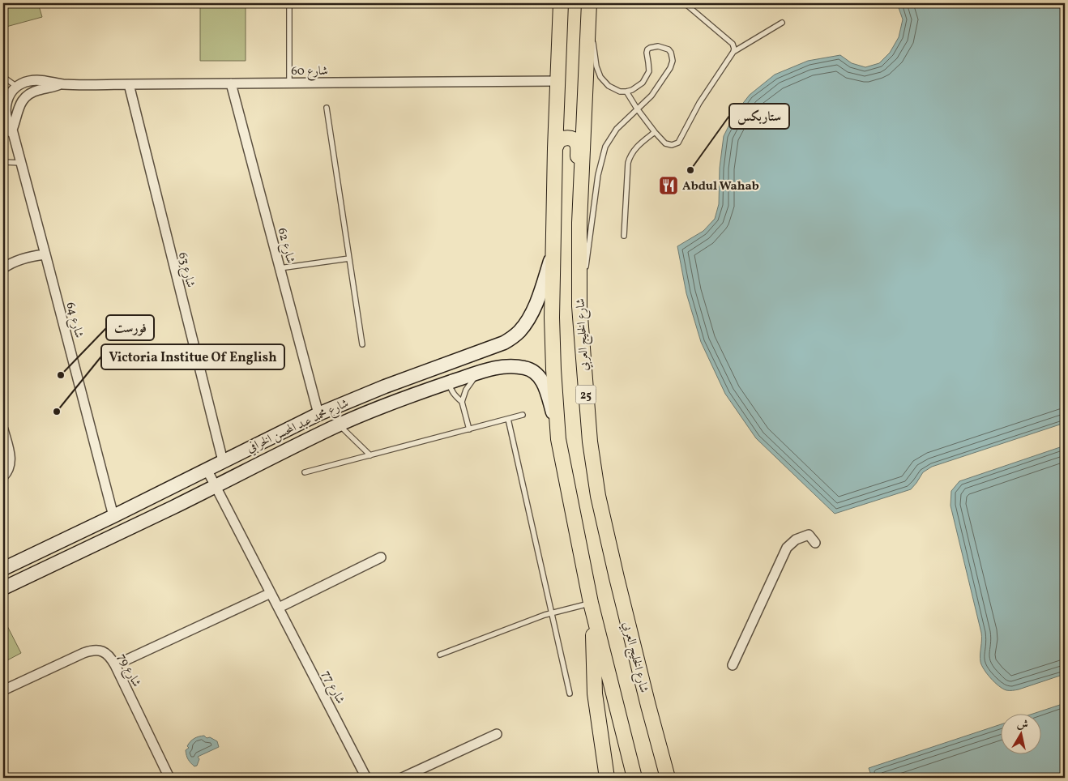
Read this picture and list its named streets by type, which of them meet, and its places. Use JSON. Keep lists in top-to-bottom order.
{
  "streets": {
    "main road": ["شارع الخليج العربي", "25", "شارع محمد عبد المحسن الخرافي"],
    "street": [
      "شارع 60",
      "شارع 62",
      "شارع 63",
      "شارع 64",
      "شارع 79",
      "شارع 77"
    ]
  },
  "crossings": [
    ["شارع 60", "شارع 62"],
    ["شارع 60", "شارع 63"],
    ["شارع 62", "شارع محمد عبد المحسن الخرافي"],
    ["شارع 63", "شارع محمد عبد المحسن الخرافي"],
    ["شارع 64", "شارع محمد عبد المحسن الخرافي"],
    ["شارع محمد عبد المحسن الخرافي", "شارع 77"]
  ],
  "places": {
    "other": ["ستاربكس", "فورست", "Victoria Institue Of English"],
    "restaurant": ["Abdul Wahab"]
  },
  "north": "top"
}
